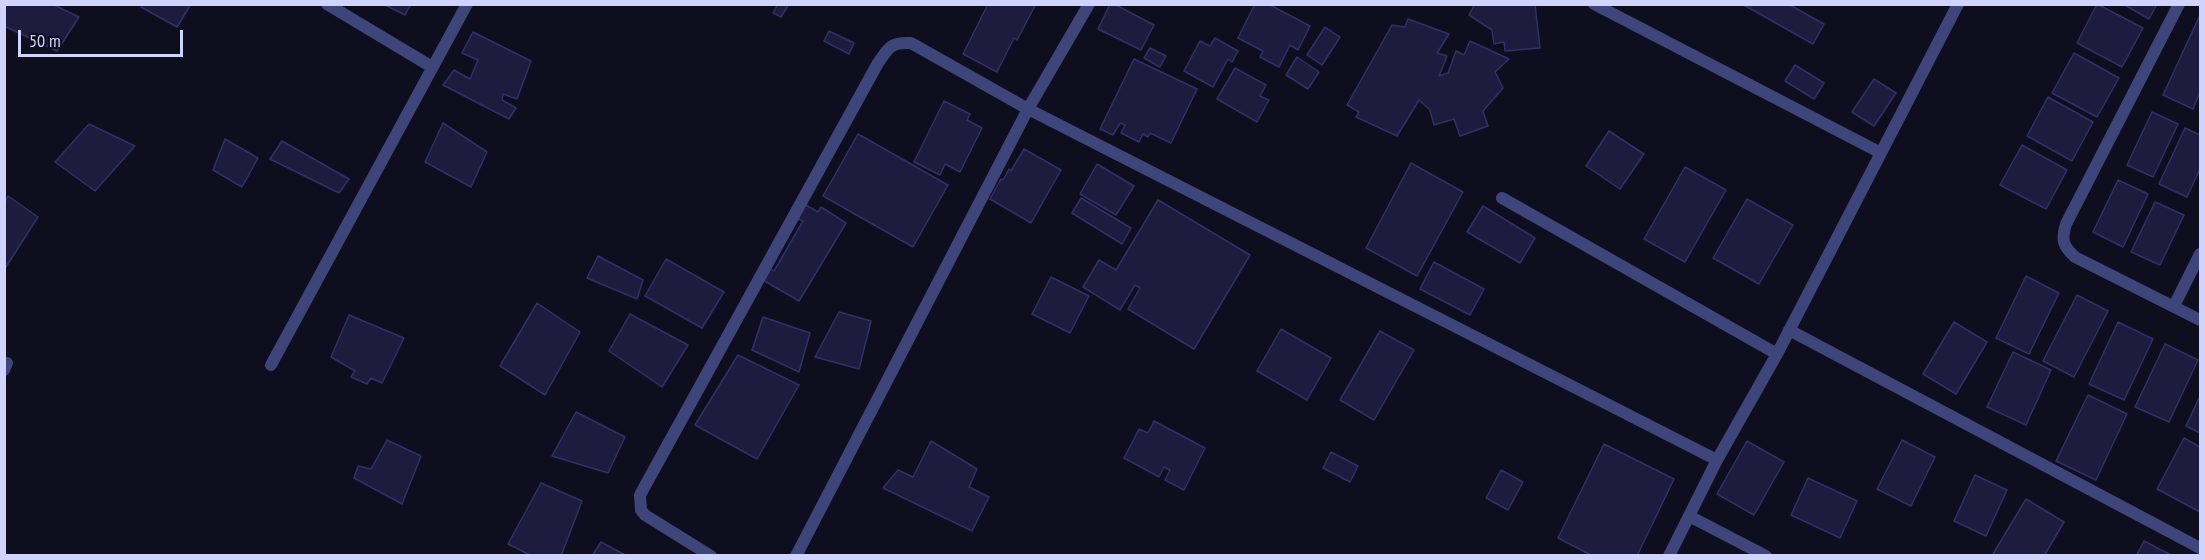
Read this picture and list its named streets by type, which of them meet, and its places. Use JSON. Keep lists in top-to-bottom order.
{
  "scale_bar": "50 m"
}
